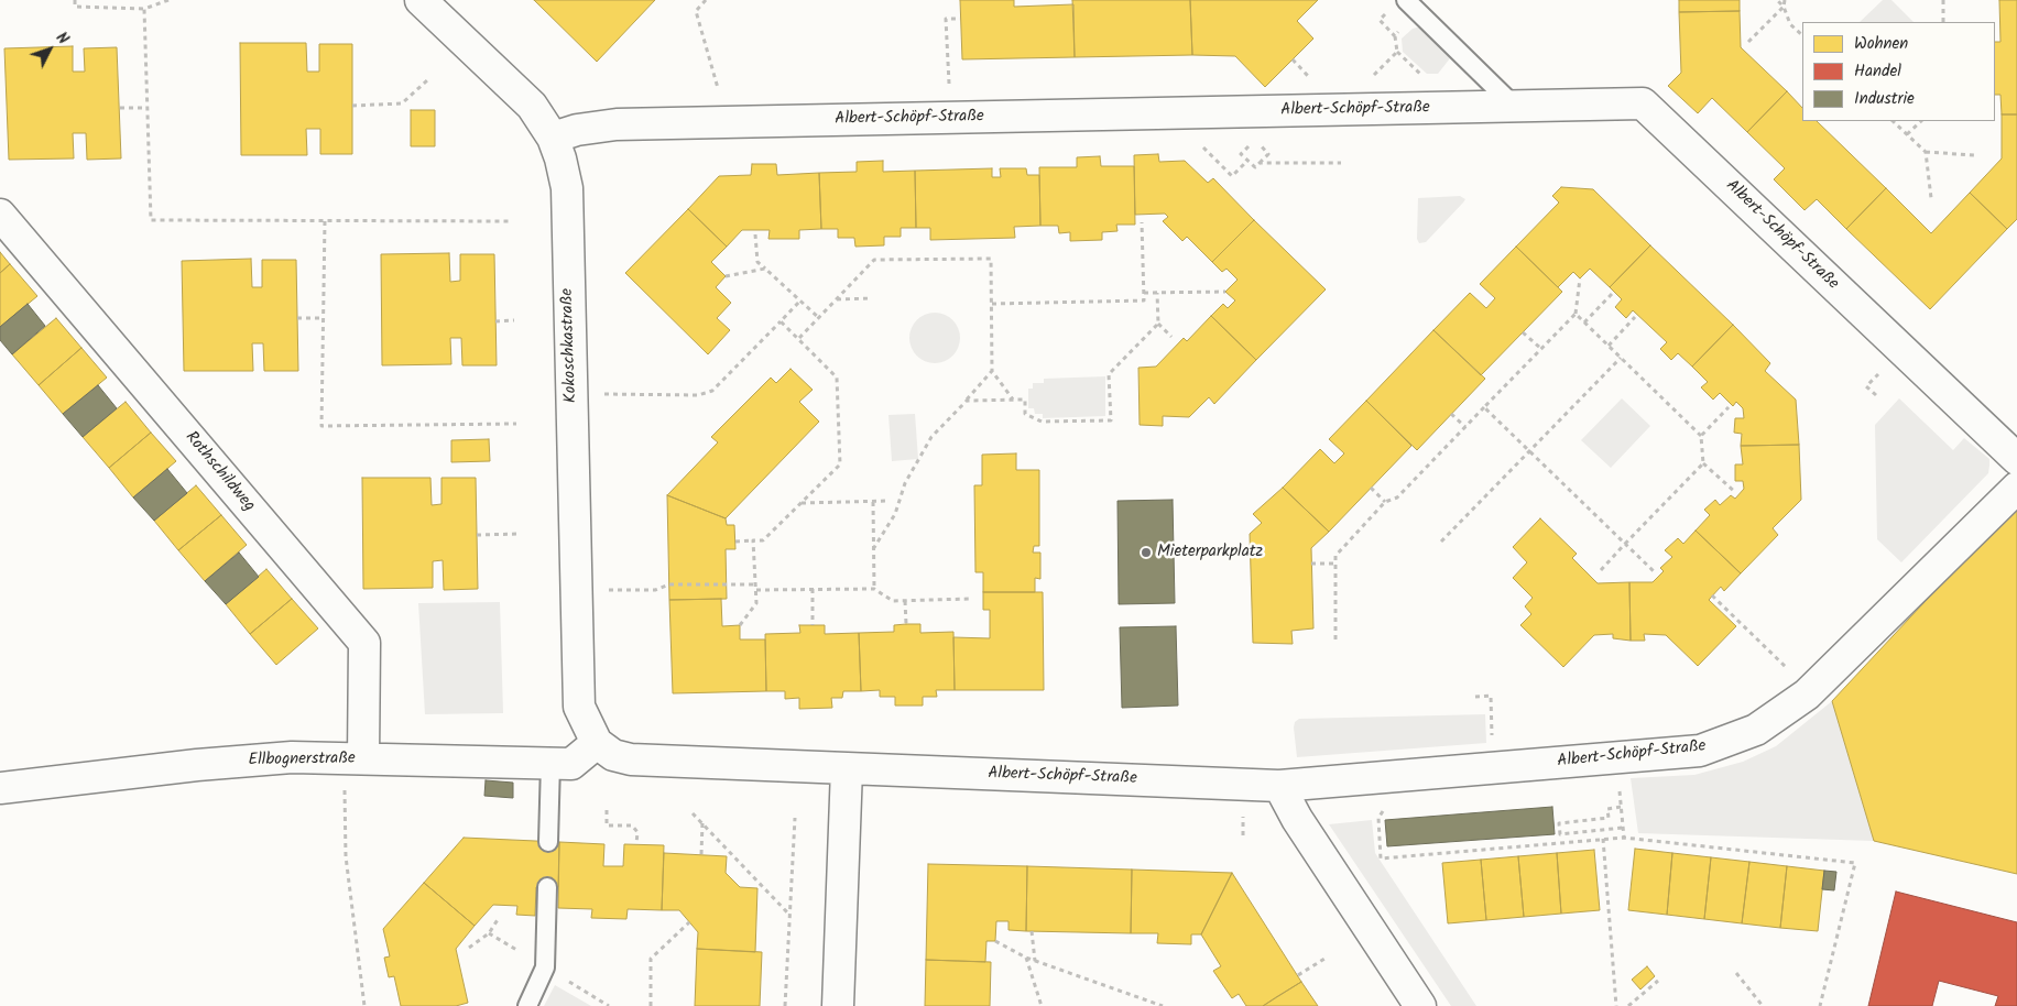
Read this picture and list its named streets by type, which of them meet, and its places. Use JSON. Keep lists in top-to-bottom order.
{
  "streets": {
    "street": [
      "Albert-Schöpf-Straße",
      "Kokoschkastraße",
      "Rothschildweg",
      "Ellbognerstraße"
    ]
  },
  "crossings": [
    ["Albert-Schöpf-Straße", "Kokoschkastraße"],
    ["Albert-Schöpf-Straße", "Ellbognerstraße"],
    ["Kokoschkastraße", "Ellbognerstraße"],
    ["Rothschildweg", "Ellbognerstraße"]
  ],
  "places": ["Mieterparkplatz"],
  "legend": ["Wohnen", "Handel", "Industrie"],
  "north": "top right"
}
